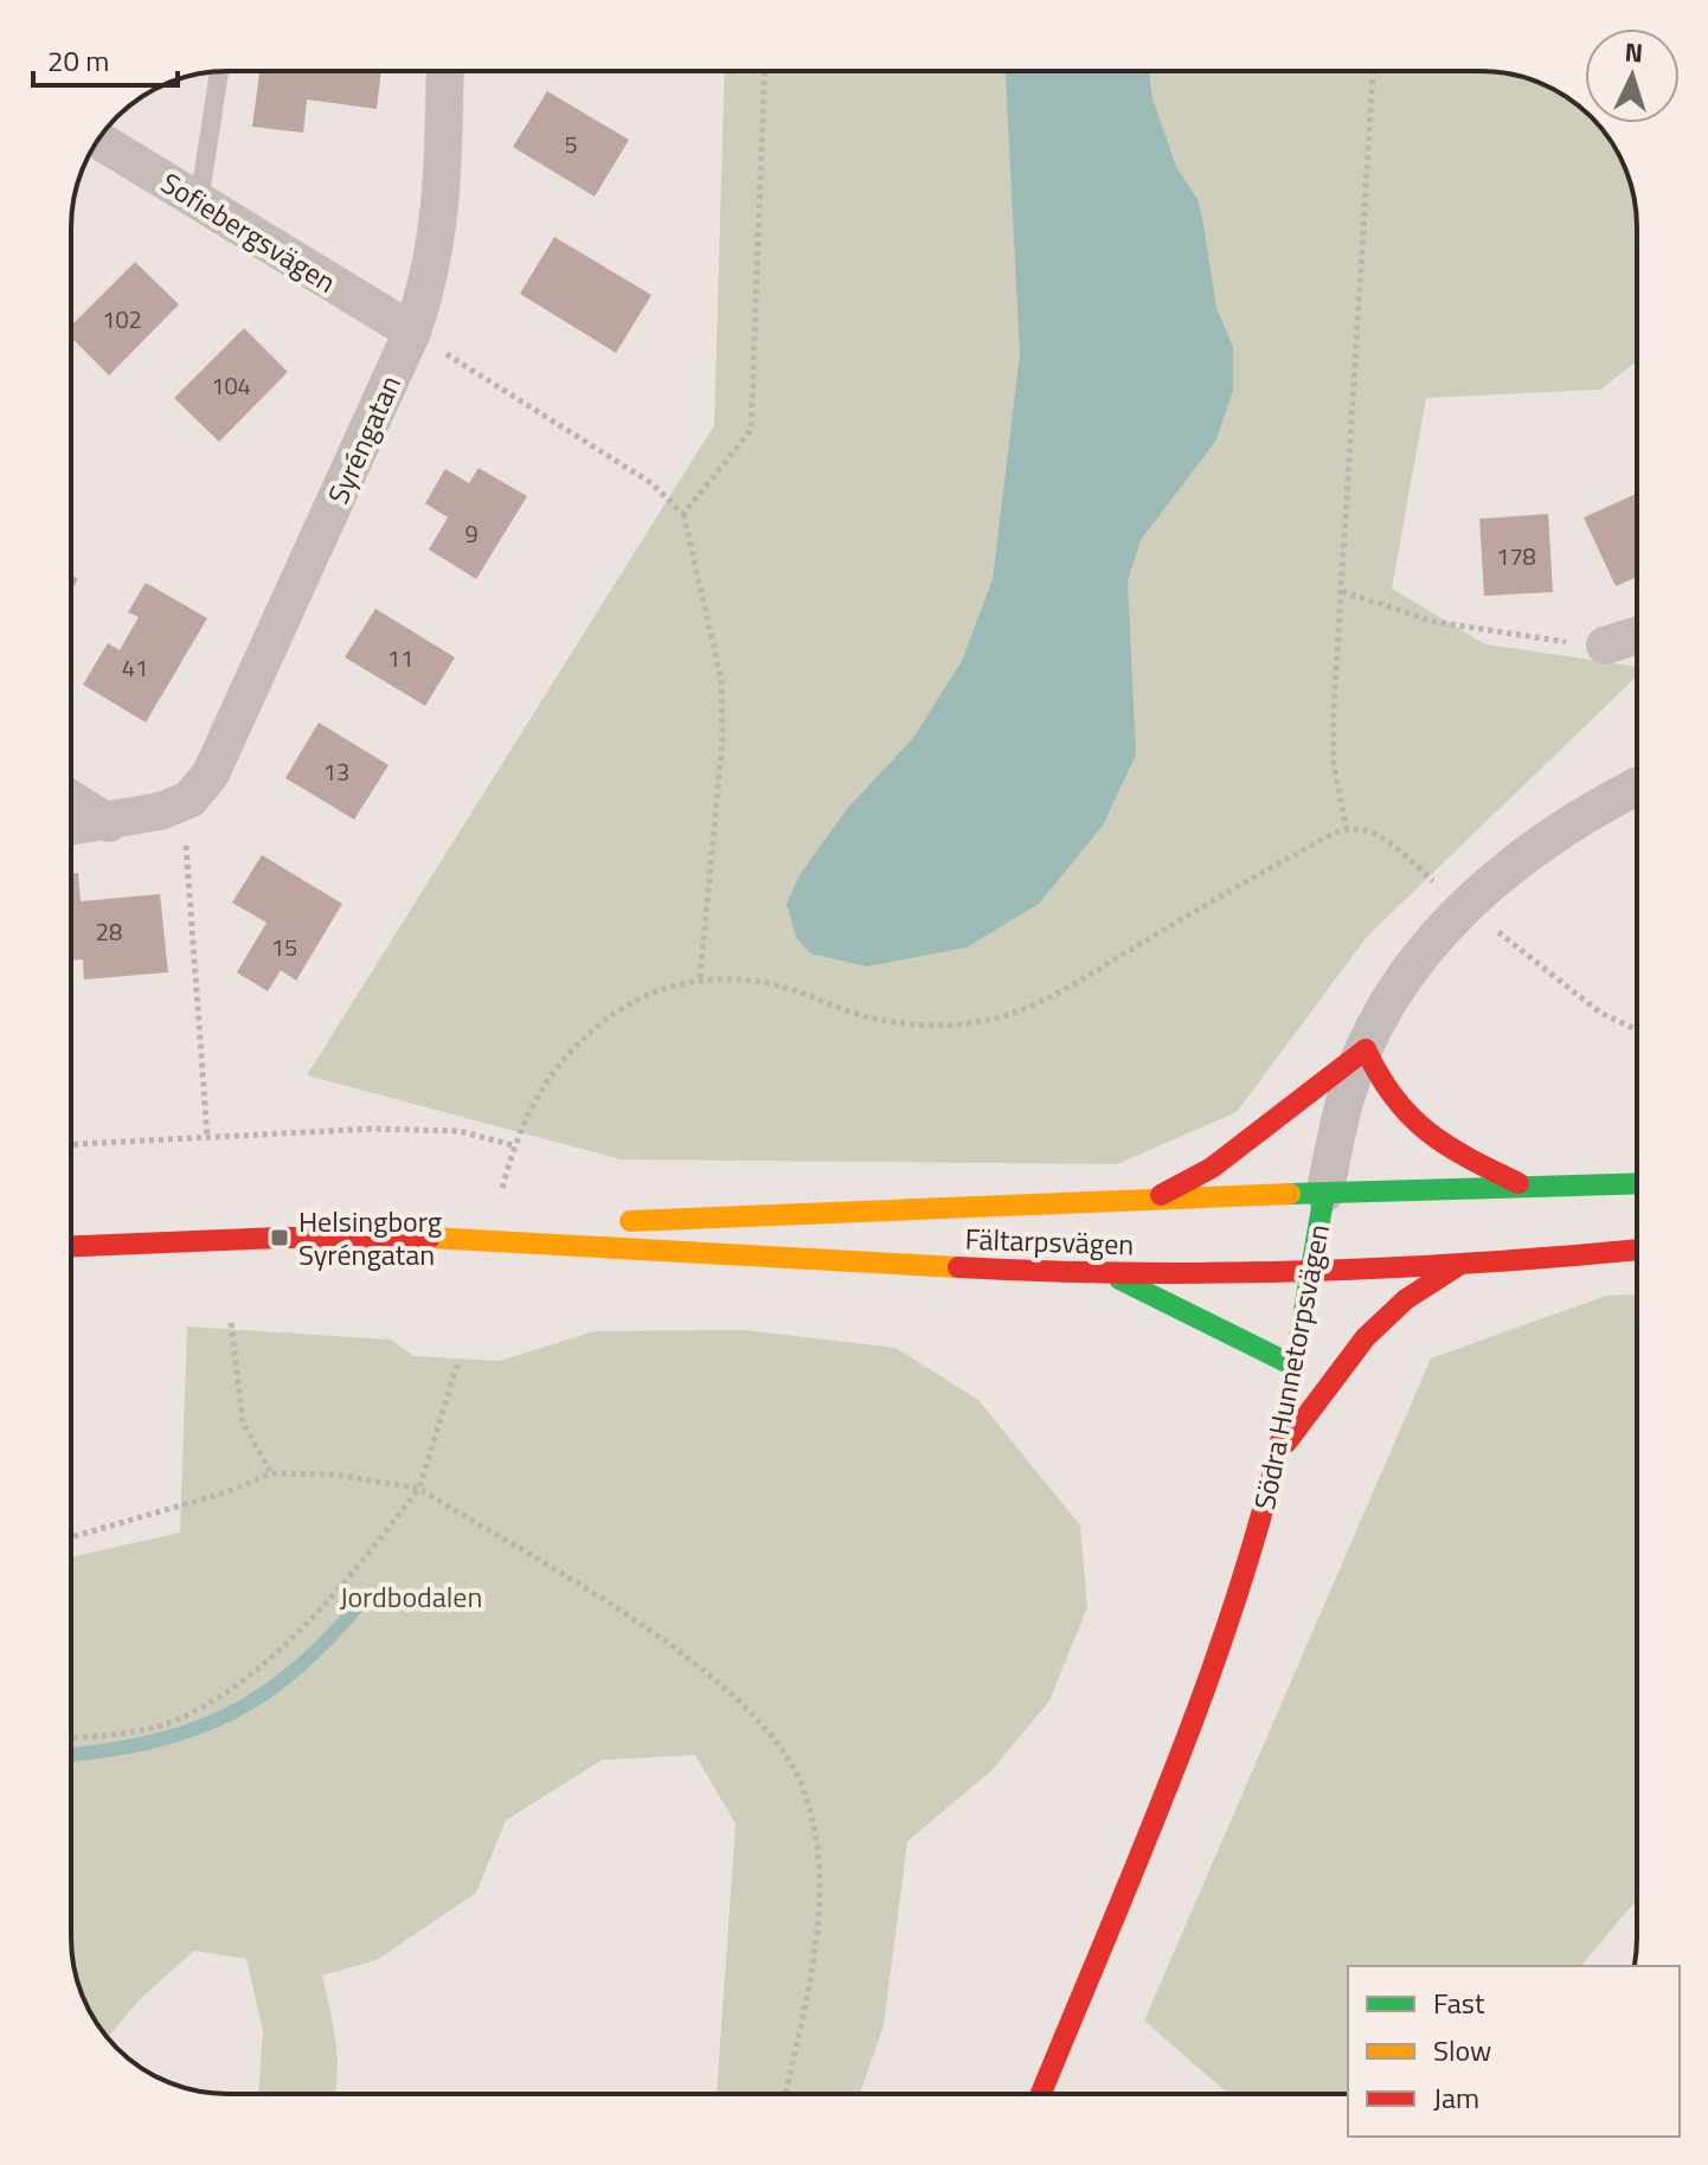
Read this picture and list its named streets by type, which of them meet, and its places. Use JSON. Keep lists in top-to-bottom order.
{
  "streets": {
    "main road": ["Fältarpsvägen", "Södra Hunnetorpsvägen"],
    "street": ["Sofiebergsvägen", "Syréngatan"]
  },
  "crossings": [
    ["Sofiebergsvägen", "Syréngatan"],
    ["Fältarpsvägen", "Södra Hunnetorpsvägen"]
  ],
  "parks": ["Jordbodalen"],
  "places": {
    "transit": ["Helsingborg Syréngatan"]
  },
  "house_numbers": [
    "5",
    "102",
    "104",
    "9",
    "178",
    "11",
    "41",
    "13",
    "28",
    "15"
  ],
  "legend": ["Fast", "Slow", "Jam"],
  "scale_bar": "20 m",
  "north": "top"
}
